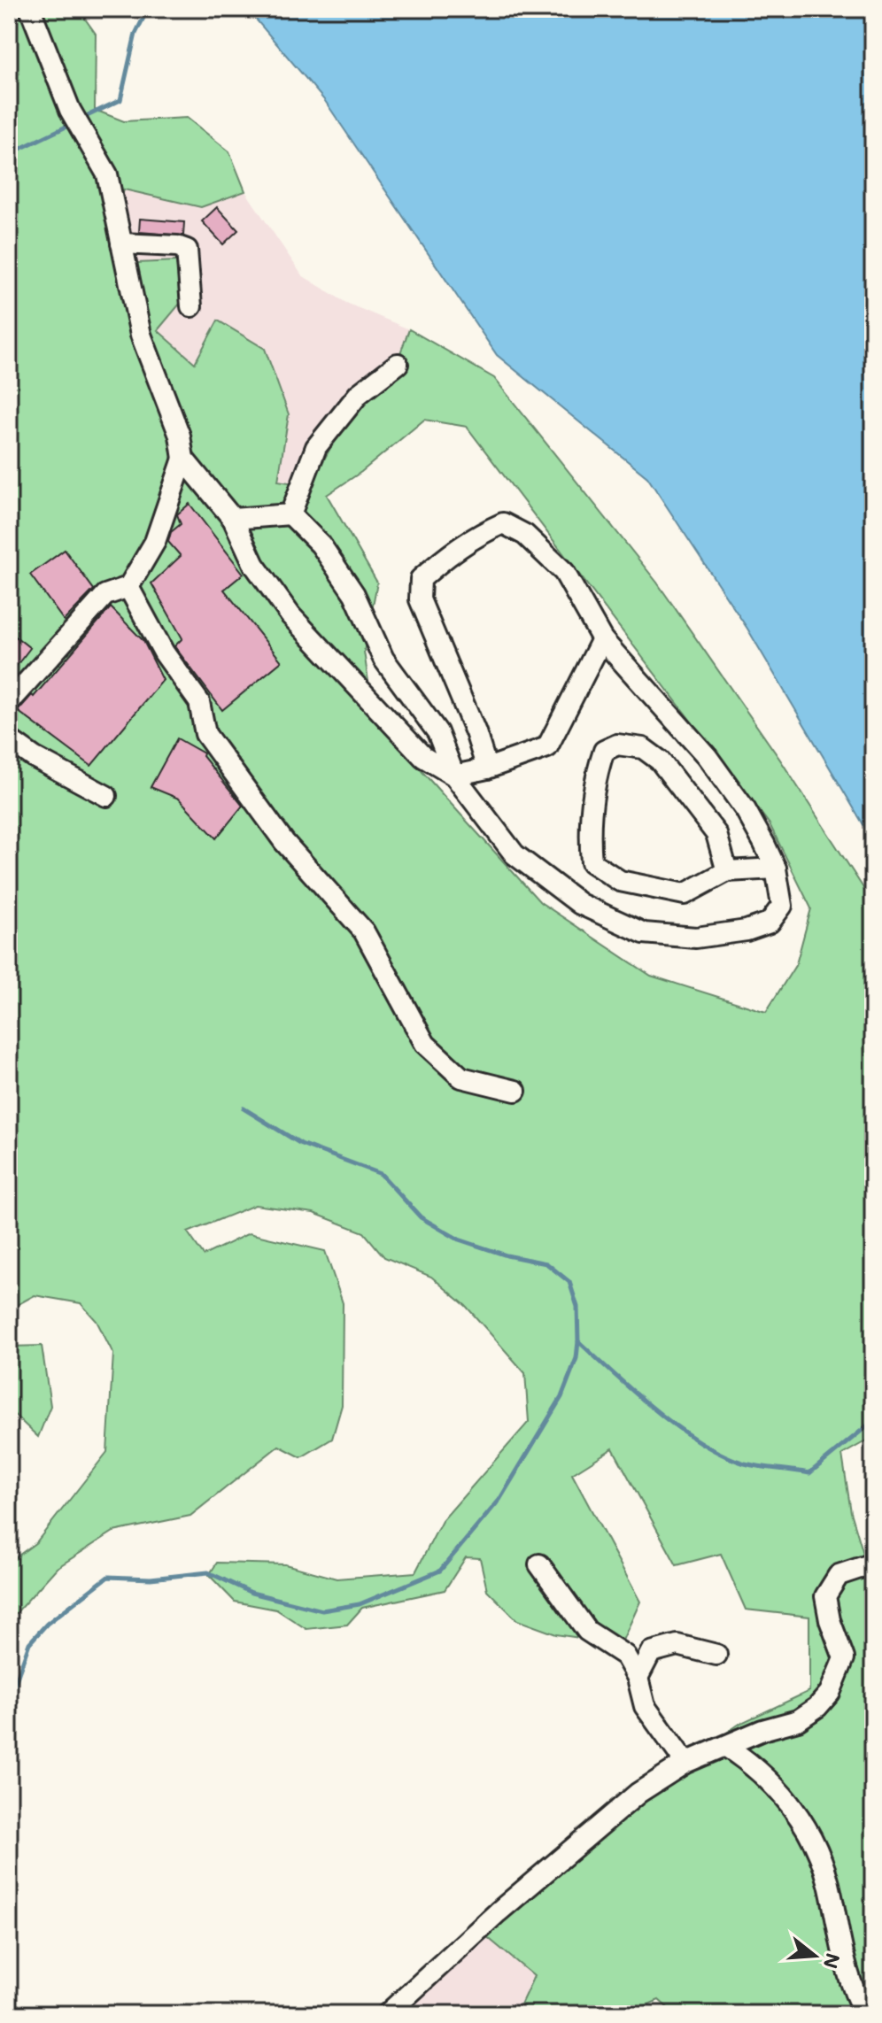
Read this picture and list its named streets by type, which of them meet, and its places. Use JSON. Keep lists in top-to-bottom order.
{
  "north": "right"
}
